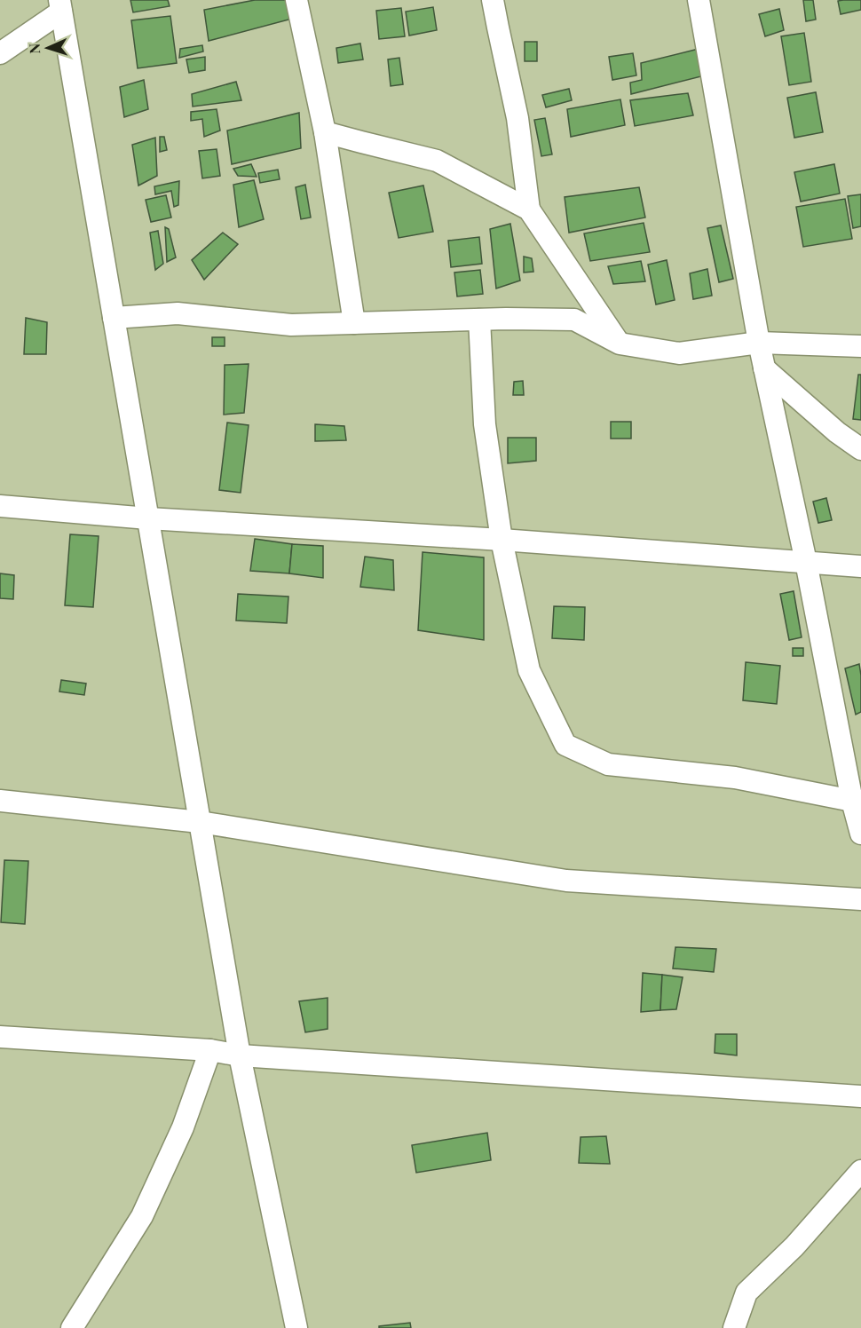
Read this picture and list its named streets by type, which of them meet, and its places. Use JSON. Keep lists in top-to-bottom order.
{
  "north": "left"
}
